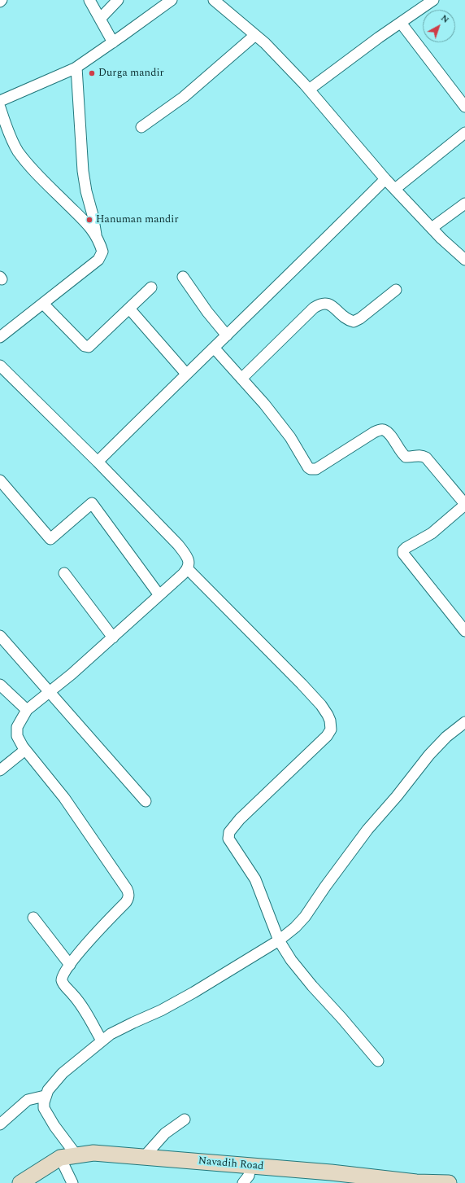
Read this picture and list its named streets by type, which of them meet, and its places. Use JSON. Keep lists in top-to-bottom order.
{
  "streets": {
    "main road": ["Navadih Road"]
  },
  "places": ["Durga mandir", "Hanuman mandir"],
  "north": "top right"
}
